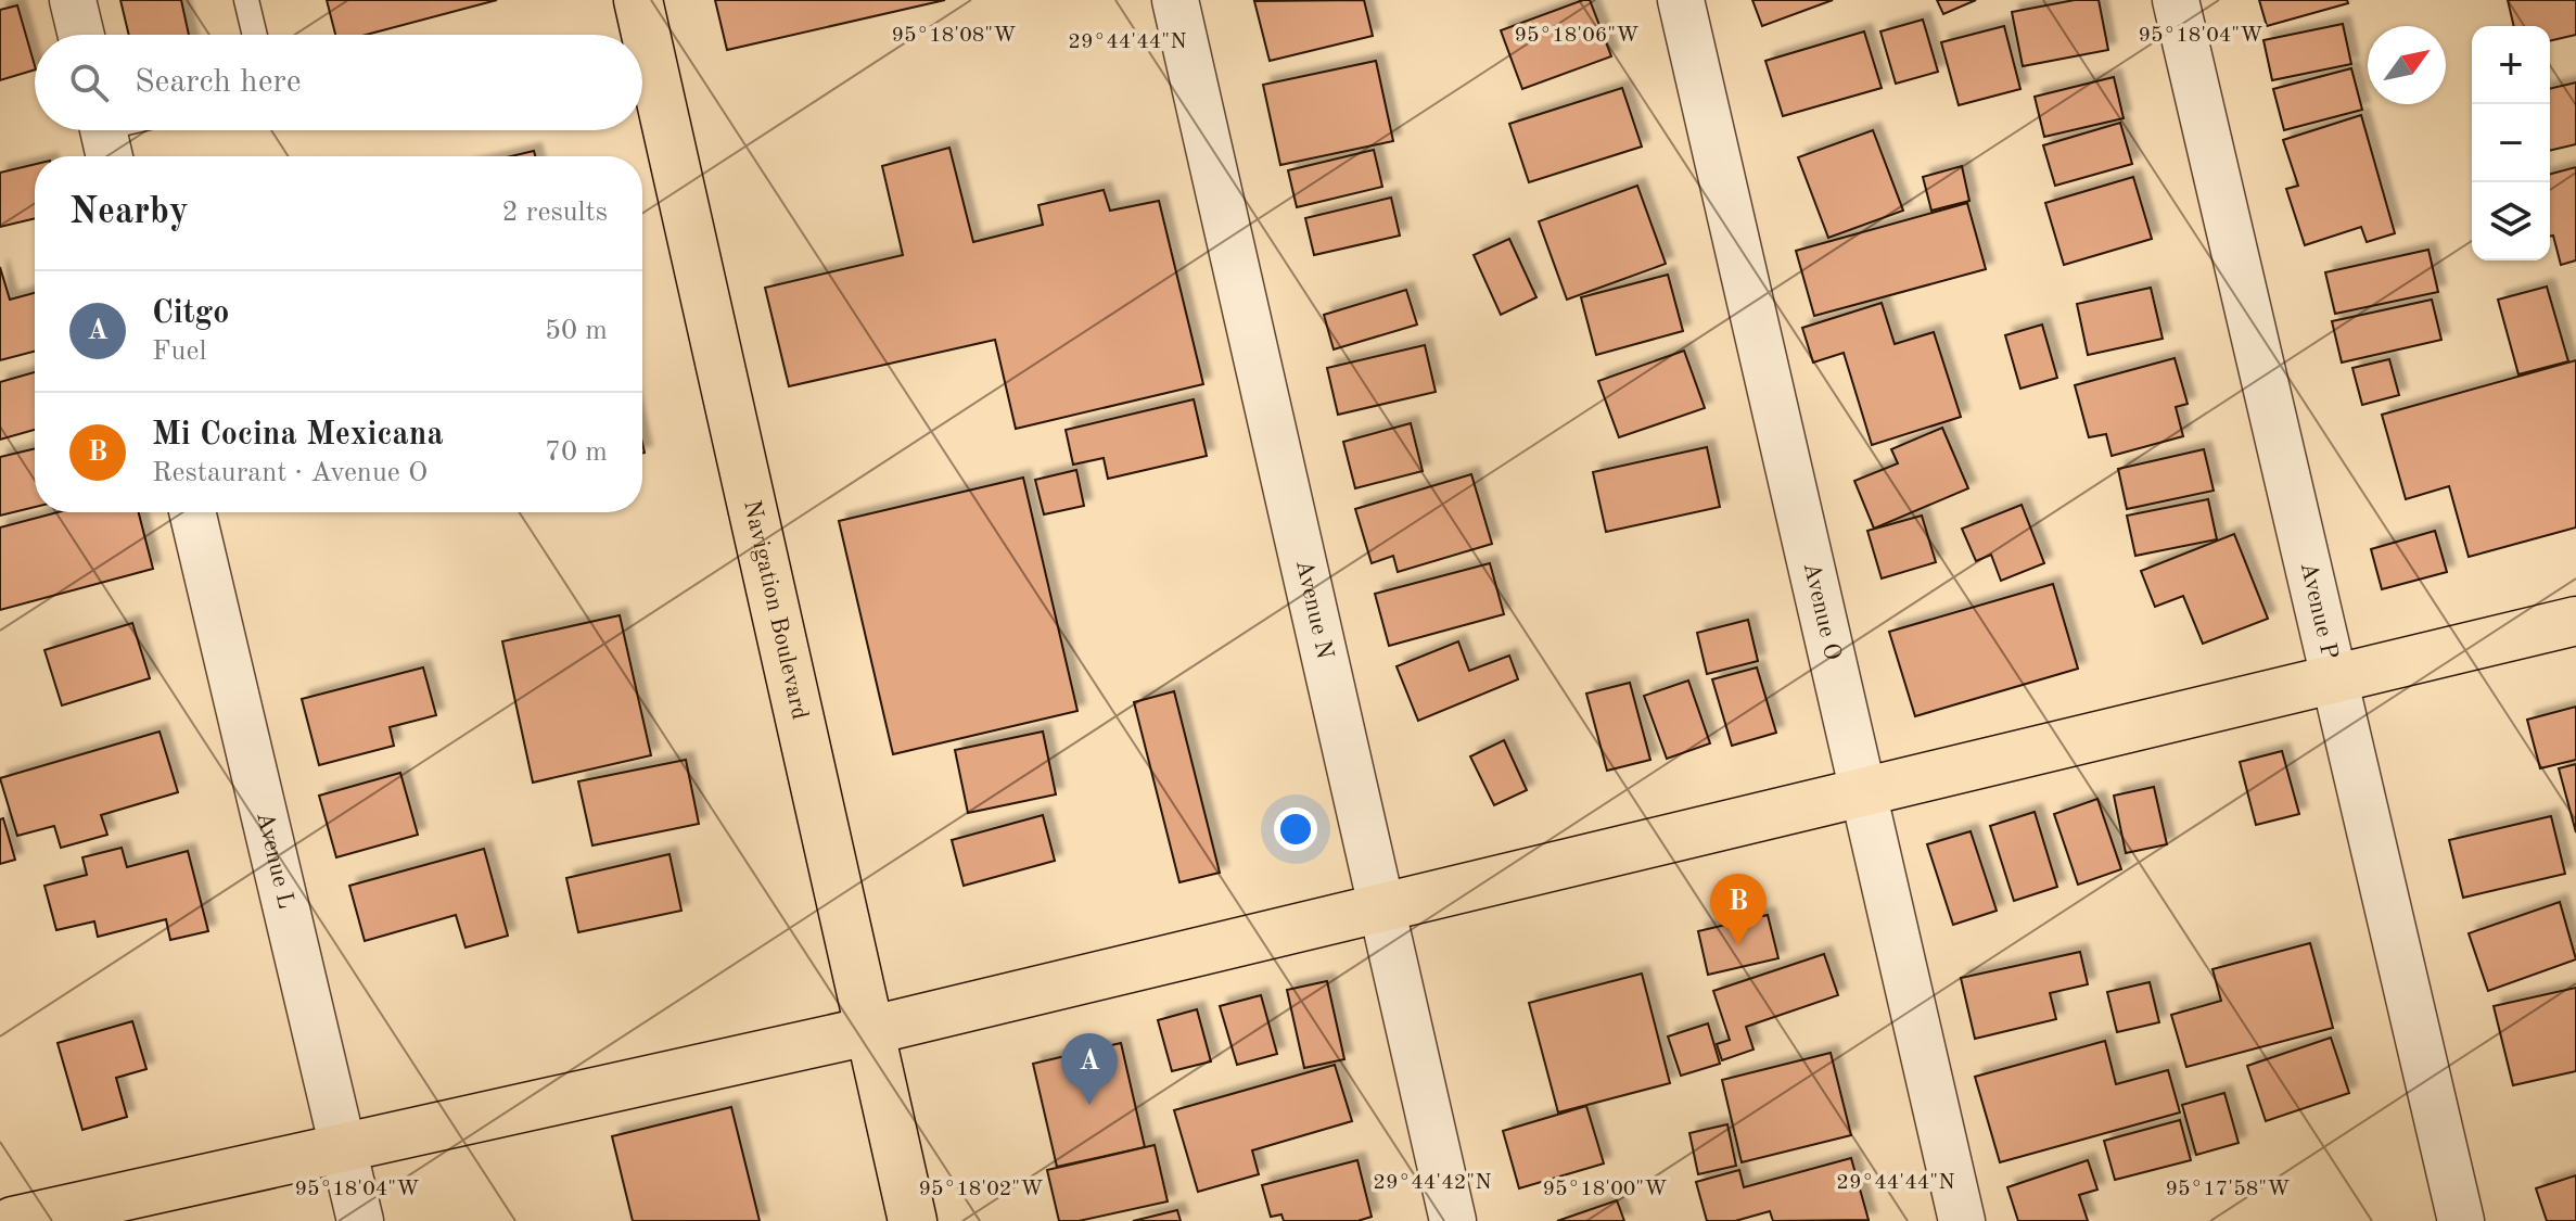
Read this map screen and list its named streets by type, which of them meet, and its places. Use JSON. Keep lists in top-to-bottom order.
{
  "streets": {
    "main road": ["Navigation Boulevard"],
    "street": [
      "Avenue P",
      "Avenue N",
      "Avenue O",
      "Avenue L"
    ]
  },
  "north": "top right",
  "page": {
    "map_buttons": ["+", "−"],
    "search": "Search here",
    "heading": ["Nearby", "2 results"],
    "list": [
      {
        "mark": "A",
        "name": "Citgo",
        "note": "Fuel",
        "value": "50 m"
      },
      {
        "mark": "B",
        "name": "Mi Cocina Mexicana",
        "note": "Restaurant · Avenue O",
        "value": "70 m"
      }
    ],
    "pins": ["B", "A"]
  },
  "coordinates": [
    "95°18'08\"W",
    "95°18'06\"W",
    "95°18'04\"W",
    "29°44'44\"N",
    "29°44'42\"N",
    "95°18'02\"W",
    "95°18'00\"W",
    "95°17'58\"W"
  ]
}
